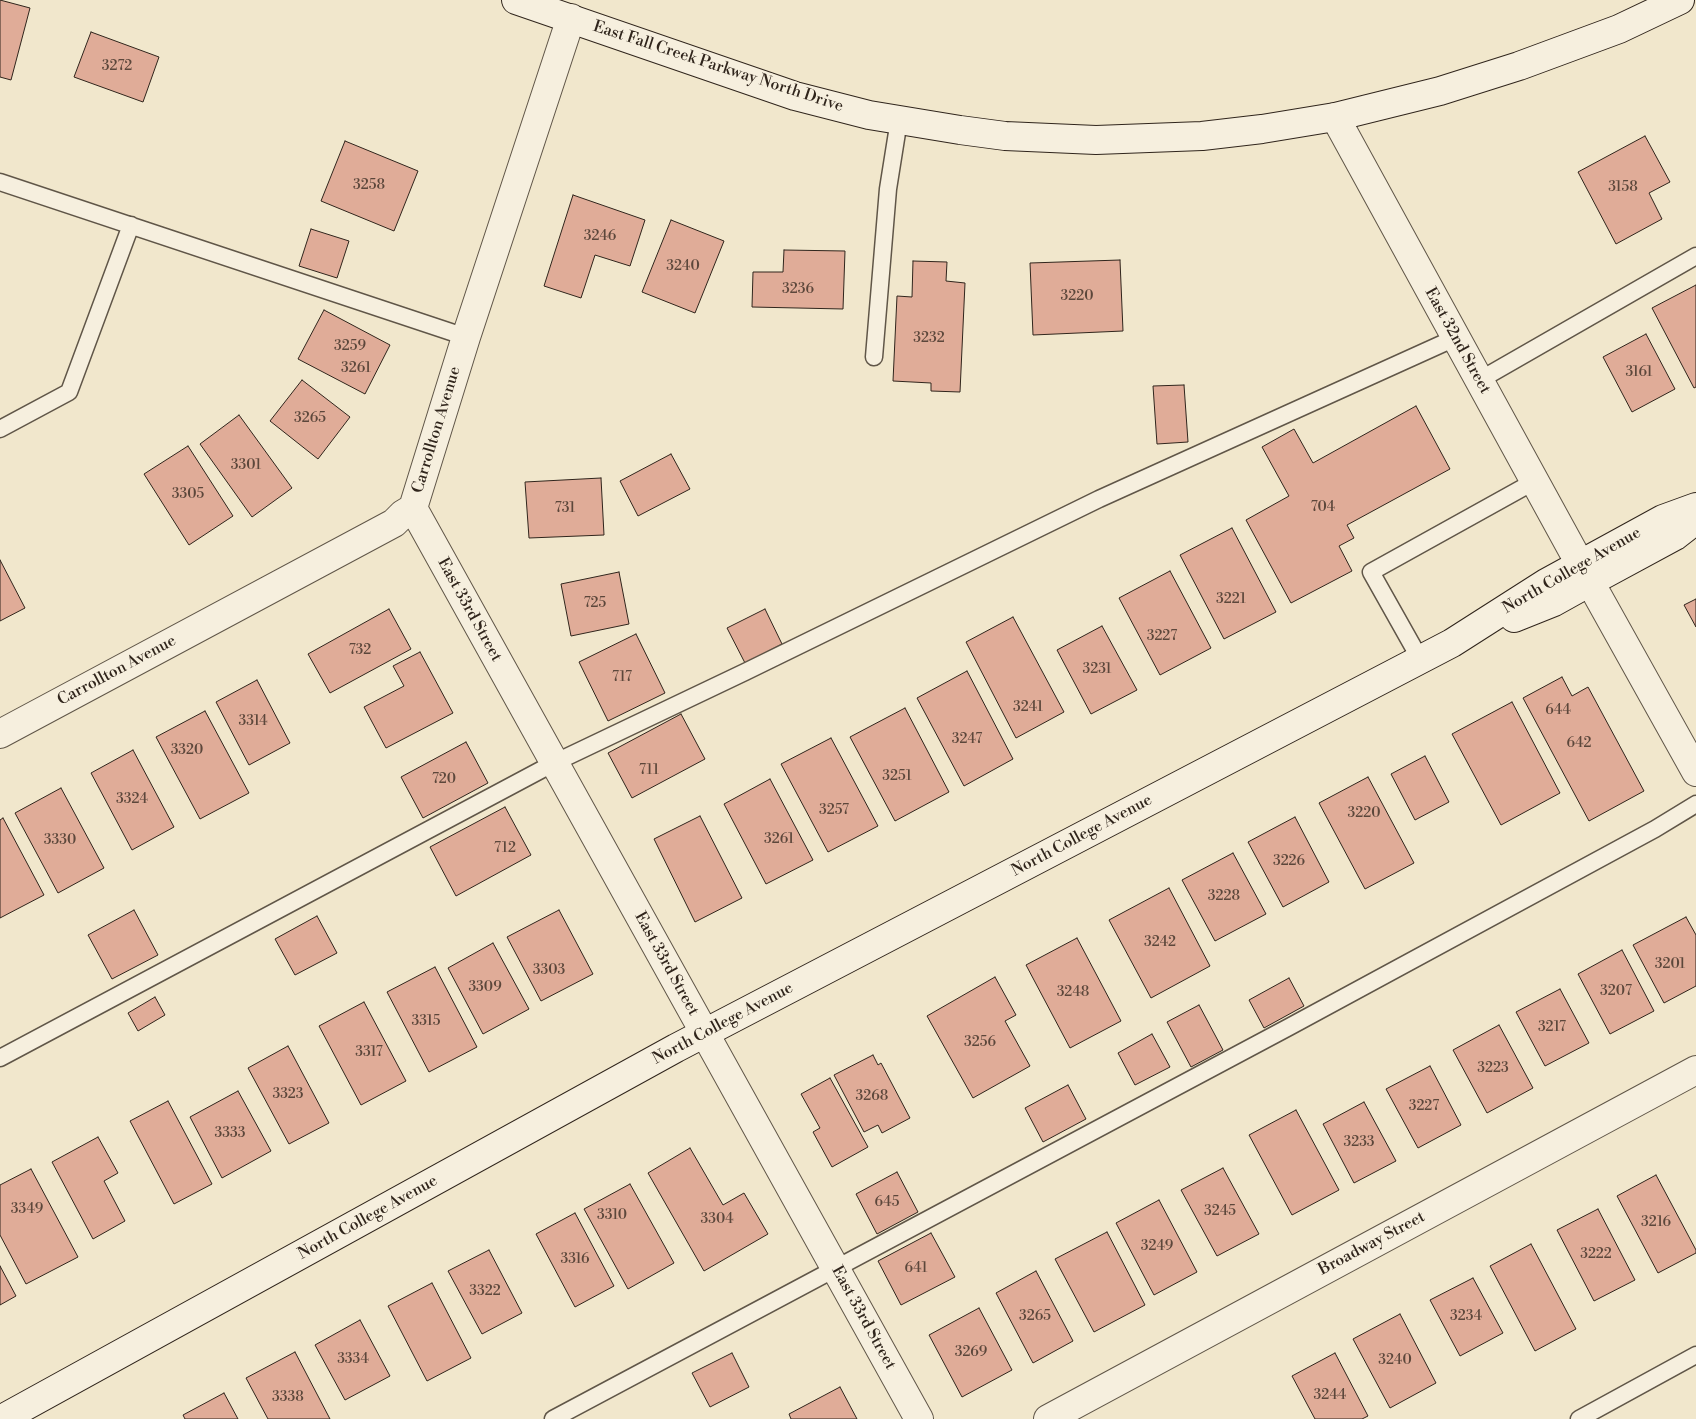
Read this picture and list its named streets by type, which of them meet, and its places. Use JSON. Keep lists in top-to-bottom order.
{
  "streets": {
    "street": [
      "East Fall Creek Parkway North Drive",
      "East 32nd Street",
      "Carrollton Avenue",
      "North College Avenue",
      "East 33rd Street",
      "Broadway Street"
    ]
  },
  "crossings": [
    ["East Fall Creek Parkway North Drive", "East 32nd Street"],
    ["East Fall Creek Parkway North Drive", "Carrollton Avenue"],
    ["East 32nd Street", "North College Avenue"],
    ["Carrollton Avenue", "East 33rd Street"],
    ["North College Avenue", "East 33rd Street"]
  ],
  "house_numbers": [
    "3272",
    "3258",
    "3158",
    "3246",
    "3240",
    "3236",
    "3220",
    "3232",
    "3259",
    "3261",
    "3161",
    "3265",
    "3301",
    "3305",
    "704",
    "731",
    "3221",
    "725",
    "3227",
    "732",
    "3231",
    "717",
    "3241",
    "644",
    "3314",
    "3247",
    "642",
    "3320",
    "711",
    "3251",
    "720",
    "3324",
    "3257",
    "3220",
    "3261",
    "3330",
    "712",
    "3226",
    "3228",
    "3242",
    "3201",
    "3303",
    "3309",
    "3207",
    "3248",
    "3315",
    "3217",
    "3256",
    "3317",
    "3223",
    "3323",
    "3268",
    "3227",
    "3333",
    "3233",
    "645",
    "3349",
    "3245",
    "3310",
    "3304",
    "3216",
    "3249",
    "3222",
    "3316",
    "641",
    "3322",
    "3265",
    "3234",
    "3269",
    "3334",
    "3240",
    "3244",
    "3338"
  ]
}
